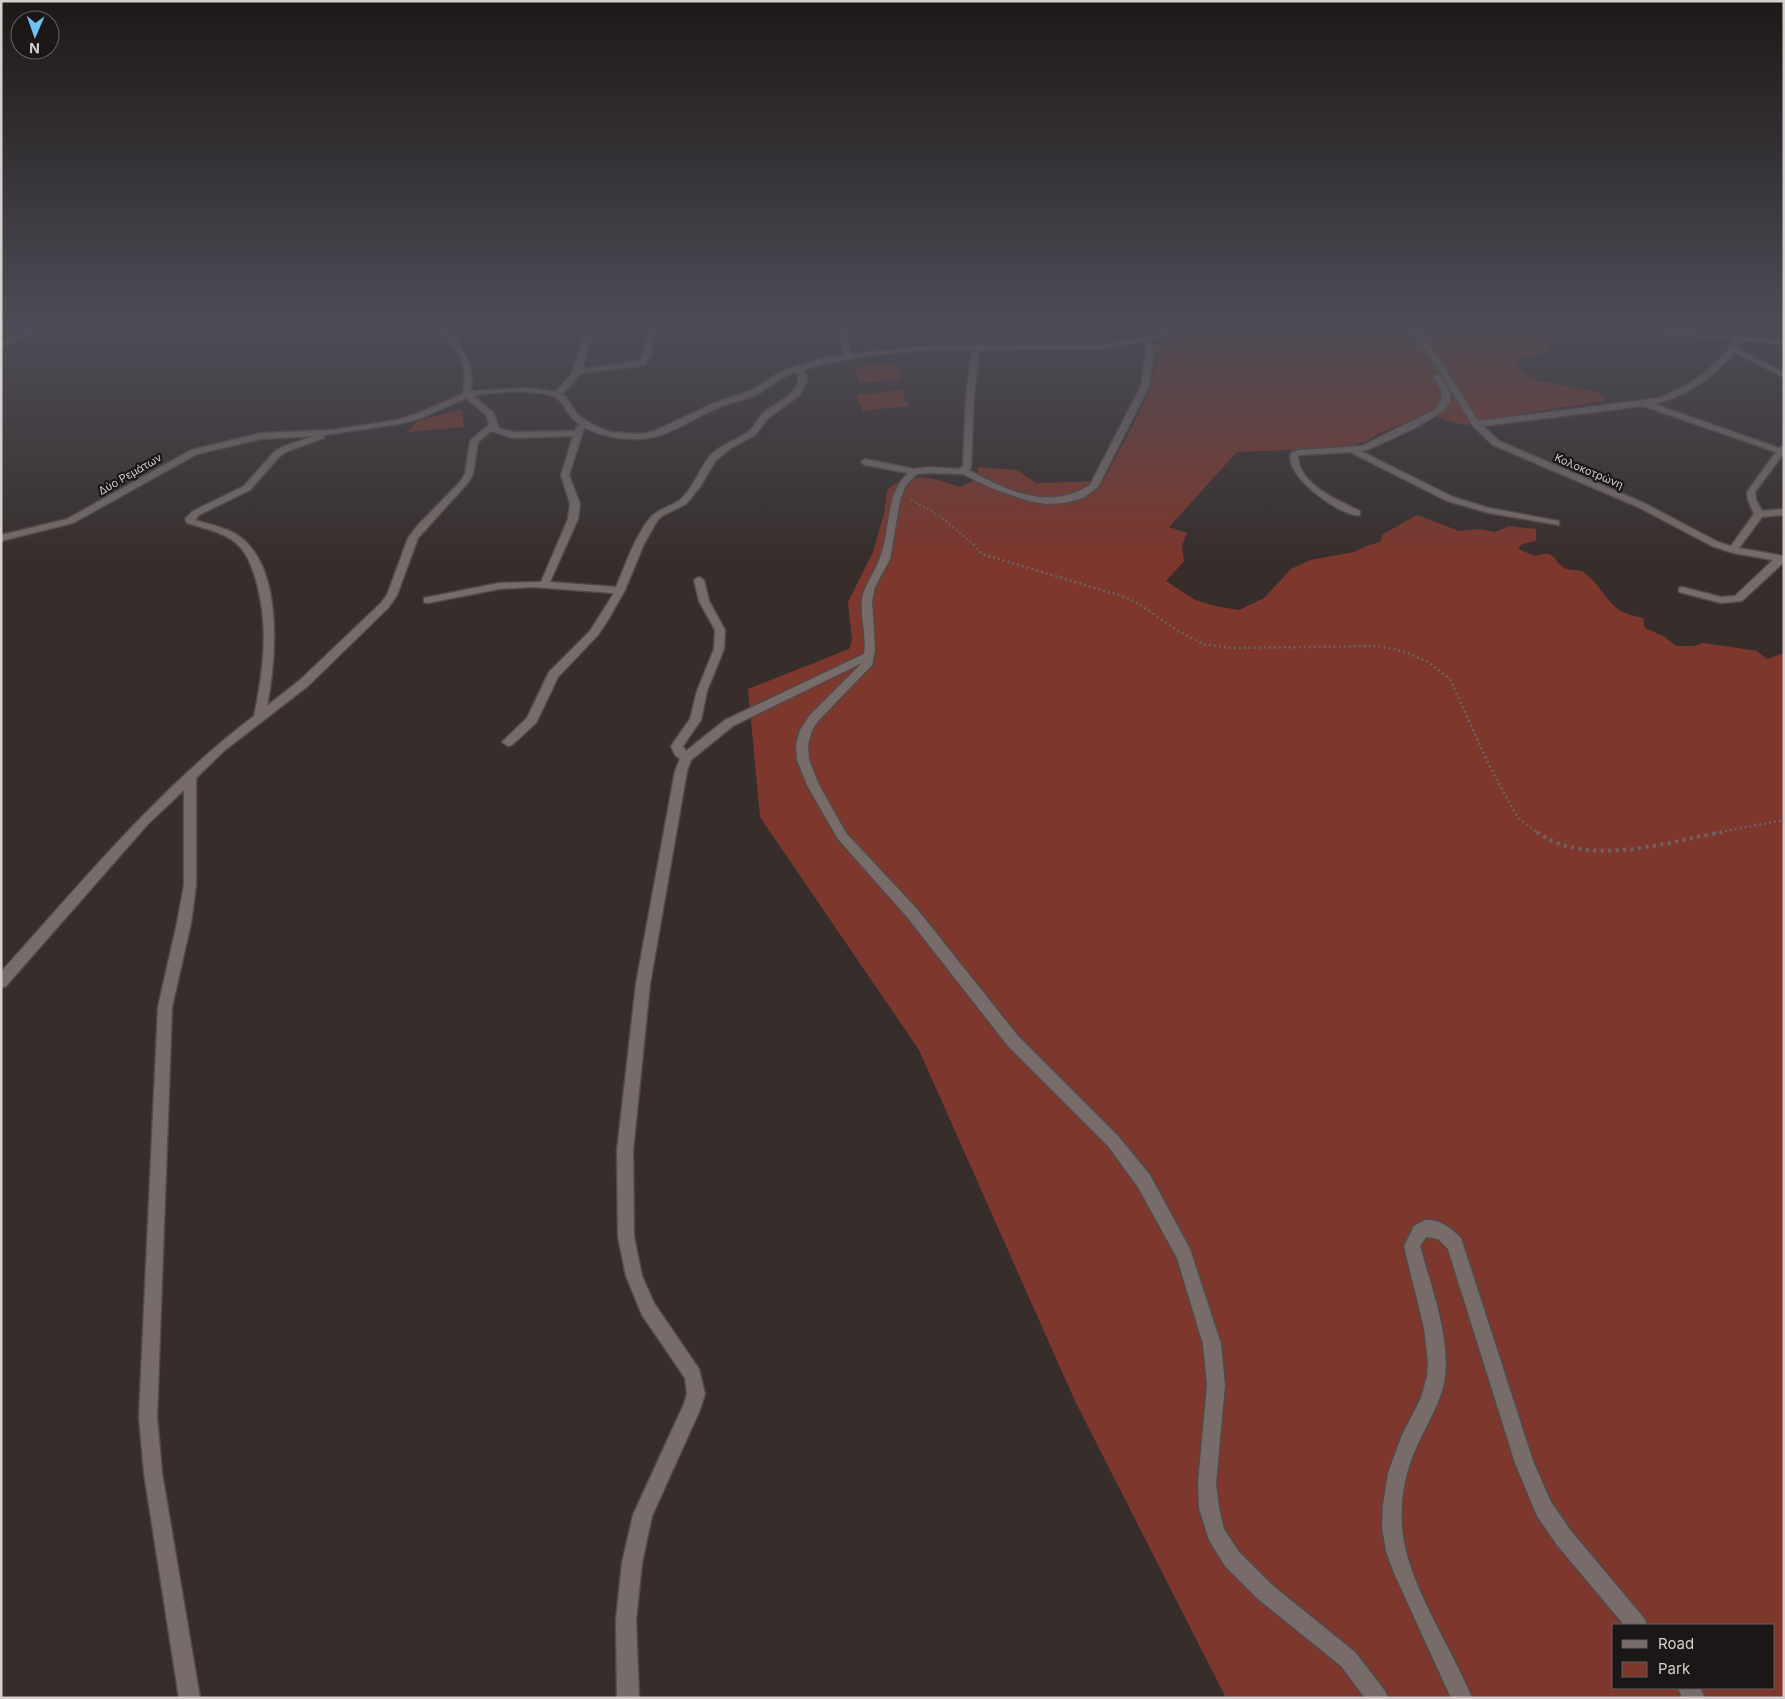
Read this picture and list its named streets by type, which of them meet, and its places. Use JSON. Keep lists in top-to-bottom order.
{
  "streets": {
    "street": ["Κολοκοτρώνη", "Δύο Ρεμάτων"]
  },
  "legend": ["Road", "Park"],
  "north": "bottom"
}
